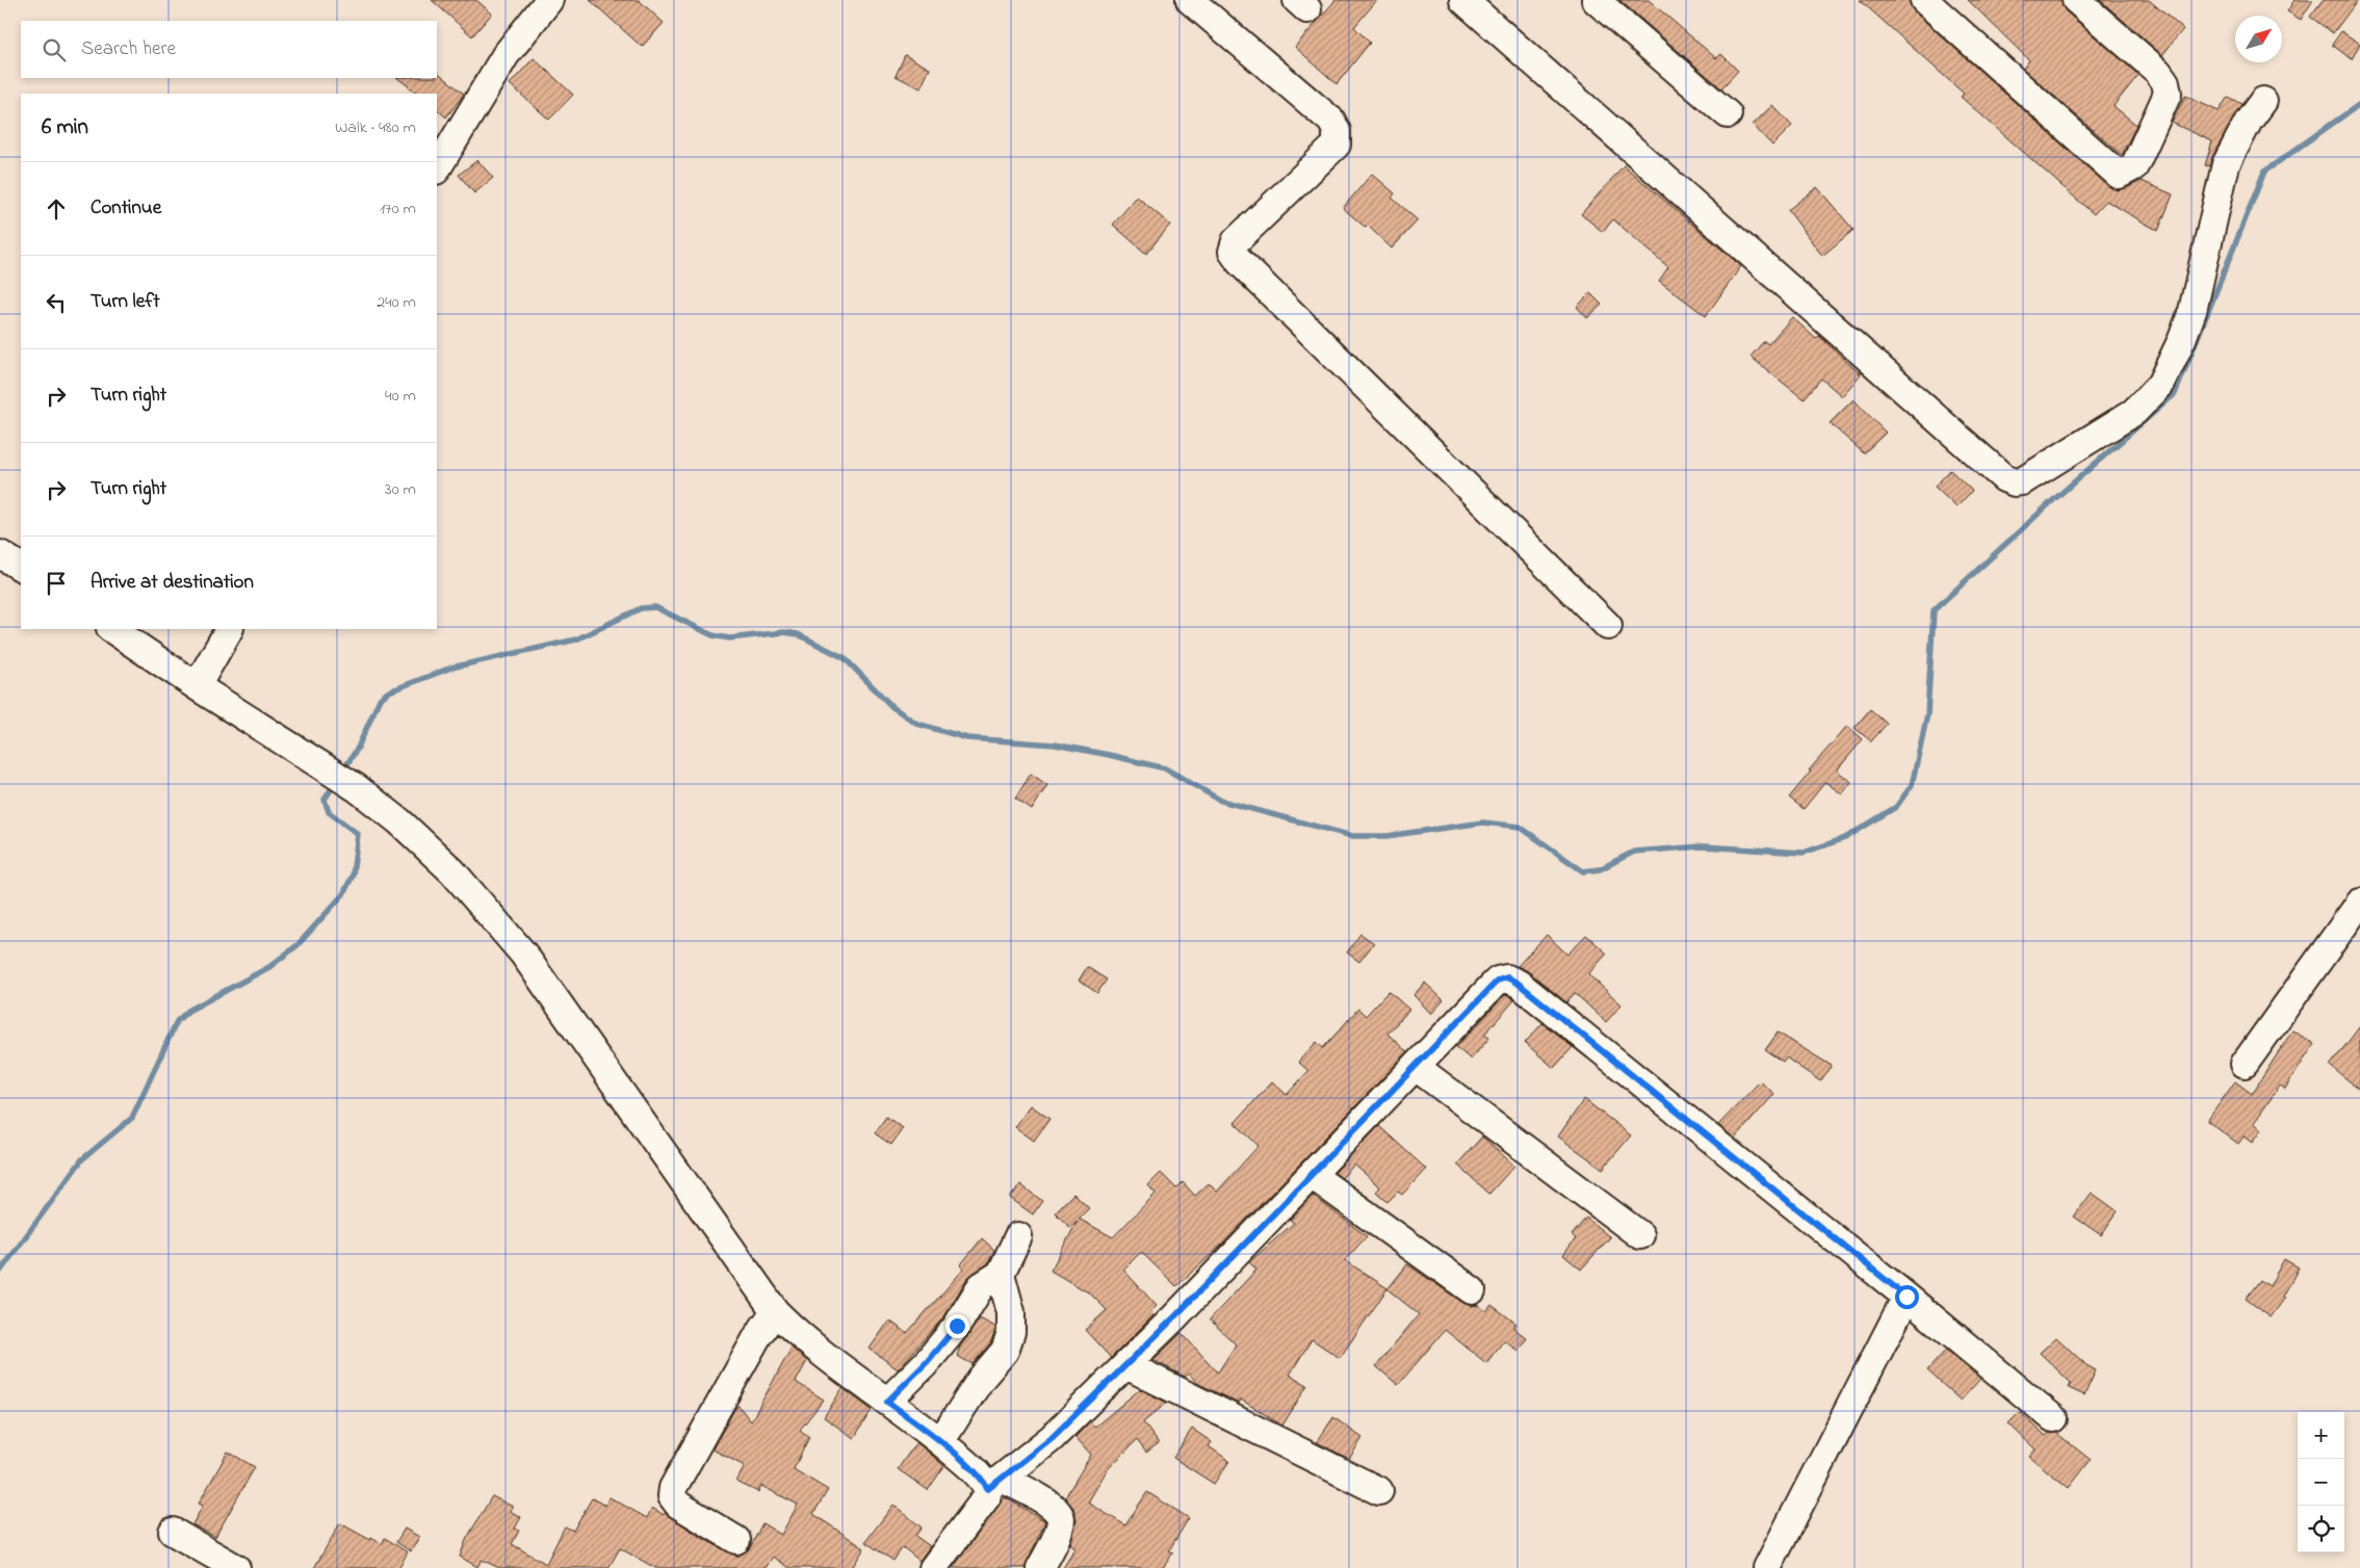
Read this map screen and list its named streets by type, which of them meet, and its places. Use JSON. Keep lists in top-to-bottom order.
{
  "north": "top right",
  "page": {
    "search": "Search here",
    "heading": ["6 min", "Walk · 480 m"],
    "list": [
      ["Continue", "170 m"],
      ["Turn left", "240 m"],
      ["Turn right", "40 m"],
      ["Turn right", "30 m"],
      "Arrive at destination"
    ],
    "map_buttons": ["+", "−"]
  }
}
